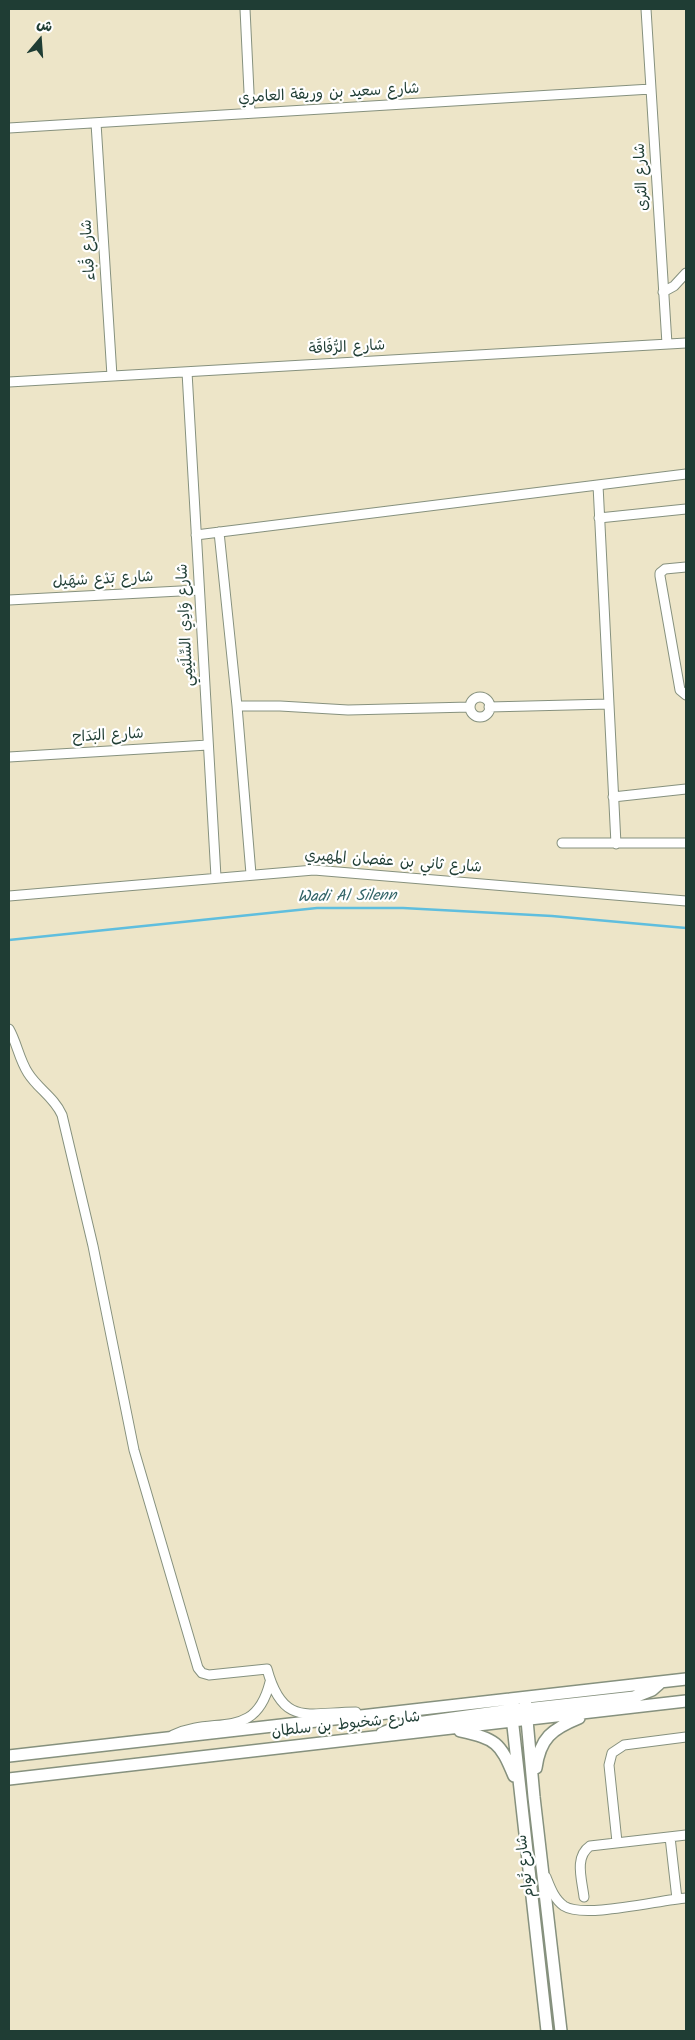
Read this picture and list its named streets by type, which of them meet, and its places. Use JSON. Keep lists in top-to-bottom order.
{
  "streets": {
    "main road": ["شارع شخبوط بن سلطان", "شارع تُوام"],
    "street": [
      "شارع سعيد بن وريقة العامري",
      "شارع الثرى",
      "شارع قُباء",
      "شارع الرُّفَاقَة",
      "شارع بَدْع سْهَيل",
      "شارع وَادِي السِّلَيْمِي",
      "شارع البَدَاح",
      "شارع ثاني بن عفصان المهيري"
    ]
  },
  "crossings": [
    ["شارع سعيد بن وريقة العامري", "شارع الثرى"],
    ["شارع سعيد بن وريقة العامري", "شارع قُباء"],
    ["شارع الثرى", "شارع الرُّفَاقَة"],
    ["شارع قُباء", "شارع الرُّفَاقَة"],
    ["شارع الرُّفَاقَة", "شارع وَادِي السِّلَيْمِي"],
    ["شارع بَدْع سْهَيل", "شارع وَادِي السِّلَيْمِي"],
    ["شارع وَادِي السِّلَيْمِي", "شارع البَدَاح"],
    ["شارع وَادِي السِّلَيْمِي", "شارع ثاني بن عفصان المهيري"],
    ["شارع شخبوط بن سلطان", "شارع تُوام"]
  ],
  "water": ["Wadi Al Silenn"],
  "north": "top"
}
